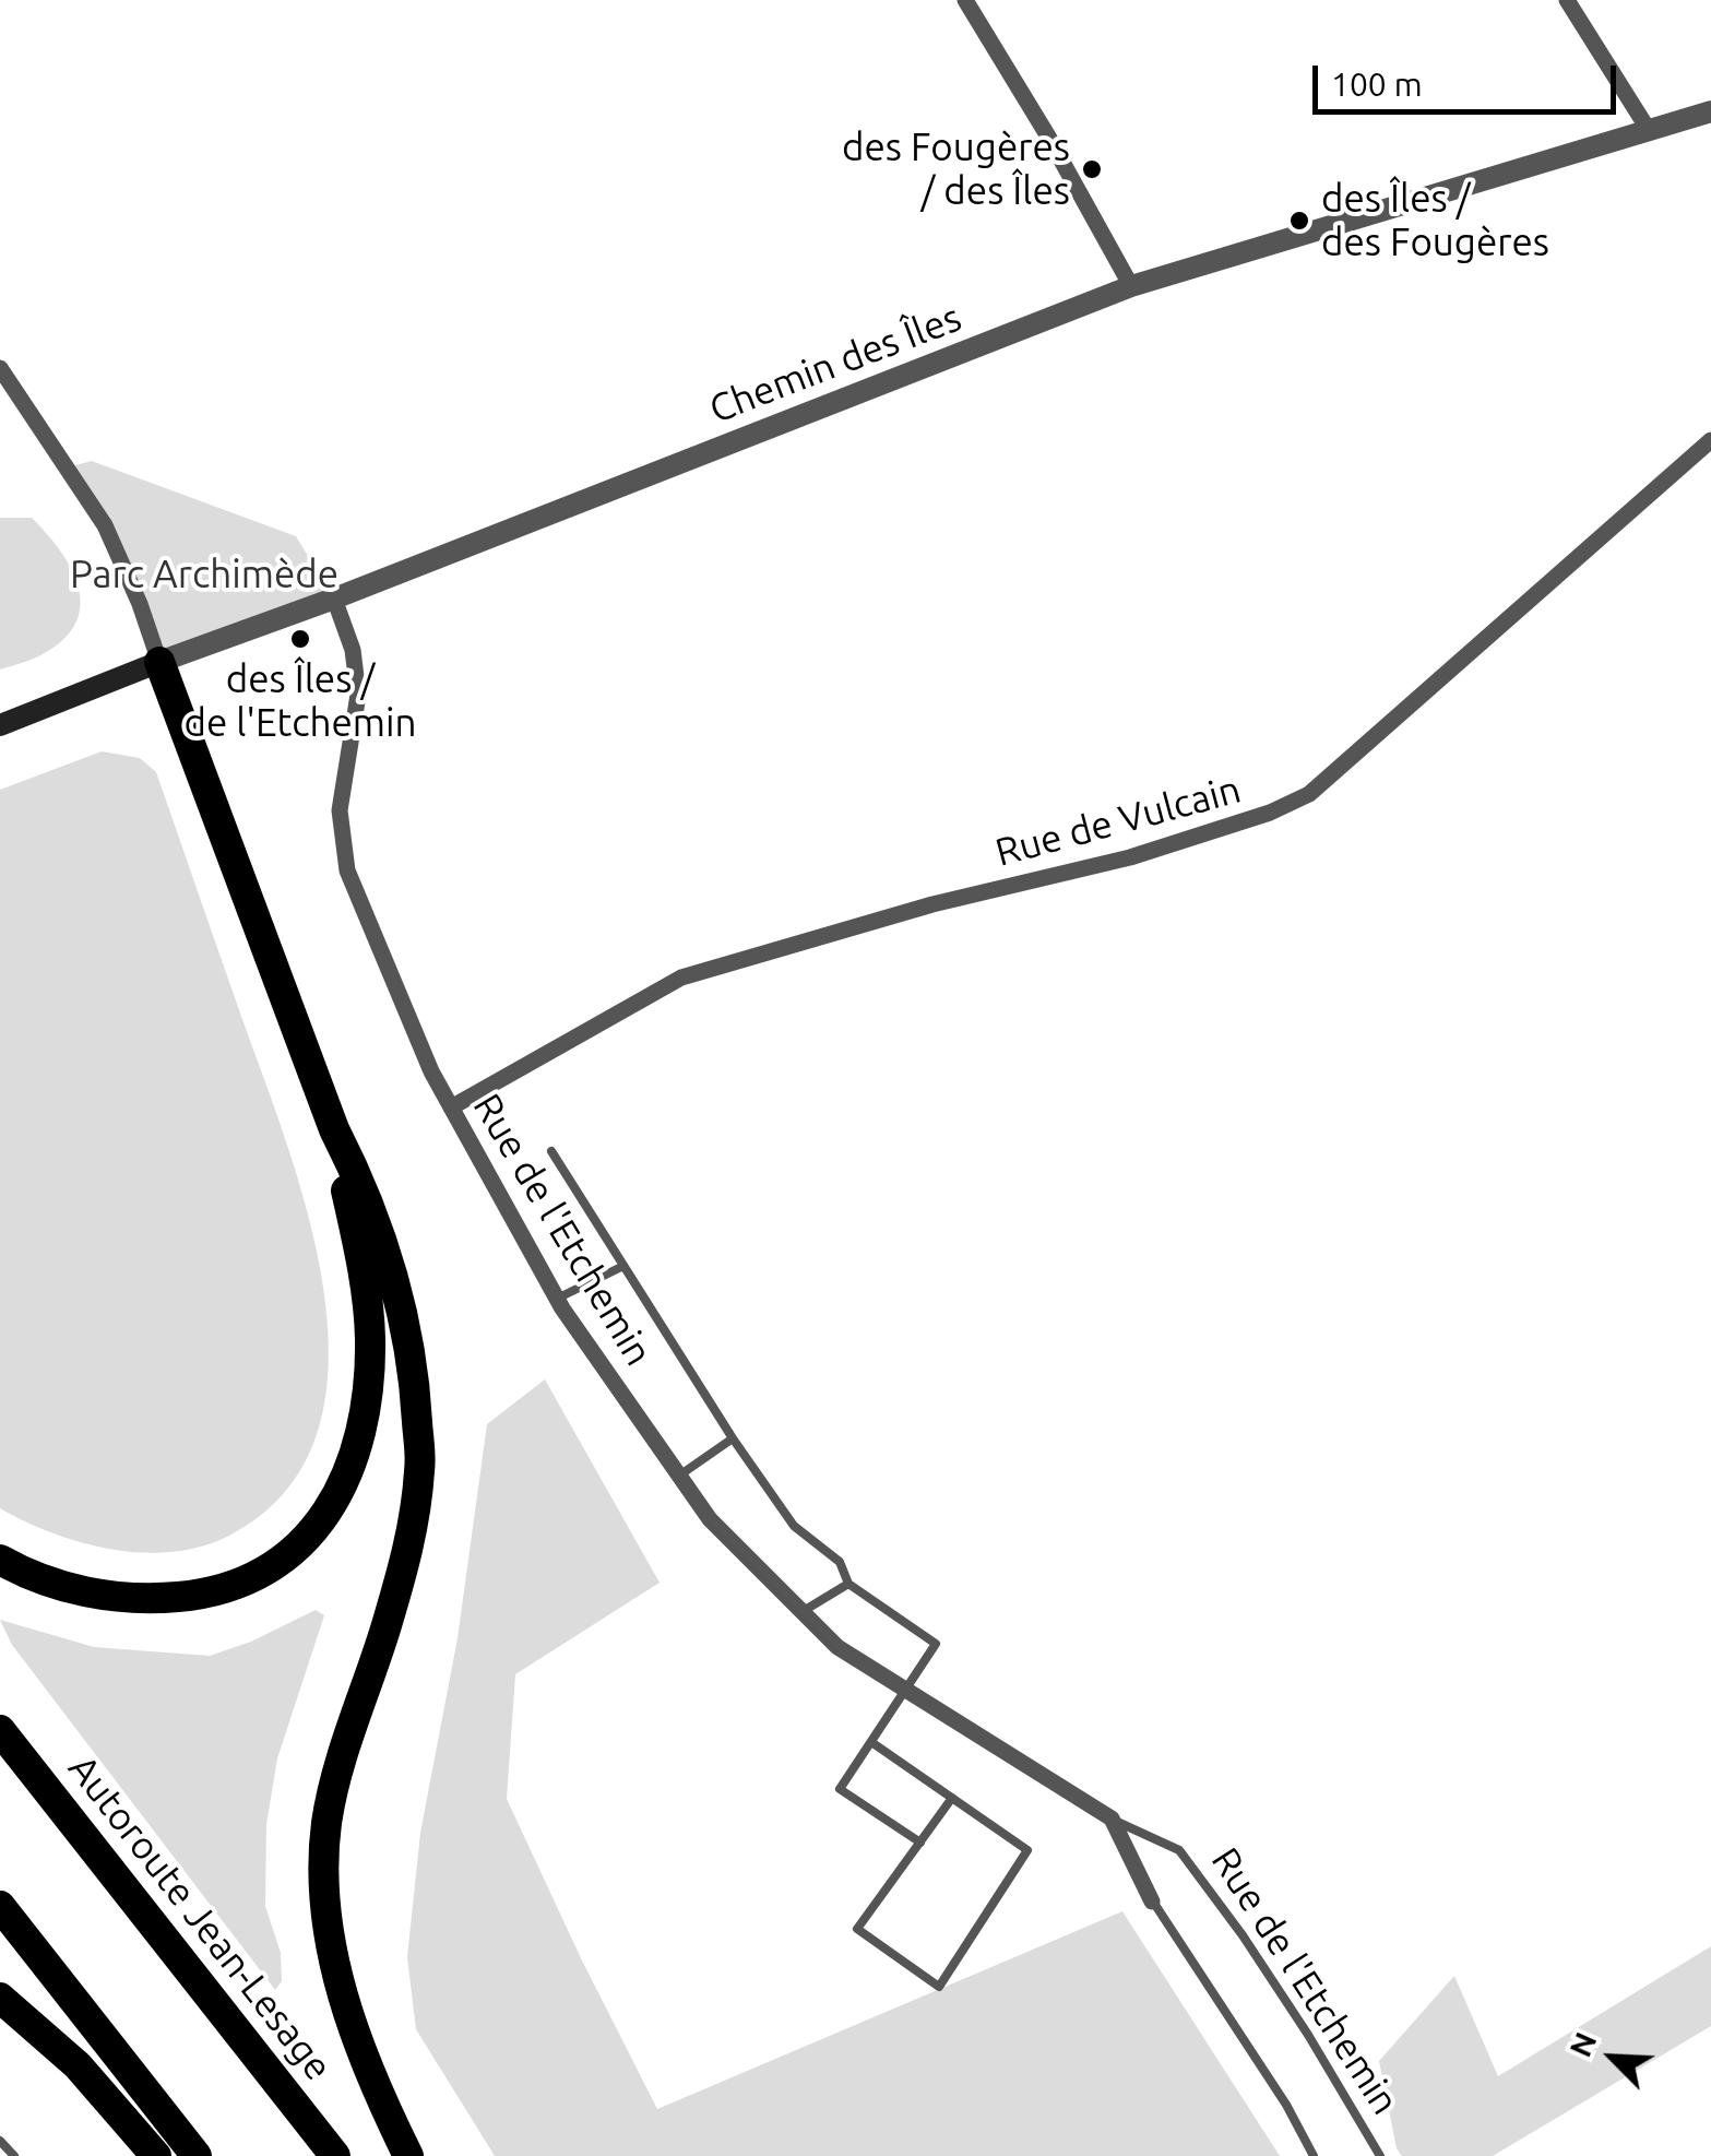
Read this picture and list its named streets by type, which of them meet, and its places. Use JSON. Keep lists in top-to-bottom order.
{
  "streets": {
    "highway": ["Autoroute Jean-Lesage"],
    "main road": ["Chemin des Îles"],
    "street": ["Rue de Vulcain", "Rue de l'Etchemin"]
  },
  "crossings": [
    ["Chemin des Îles", "Rue de l'Etchemin"],
    ["Rue de Vulcain", "Rue de l'Etchemin"]
  ],
  "parks": ["Parc Archimède"],
  "places": ["des Fougères / des Îles", "des Îles / des Fougères", "des Îles / de l'Etchemin"],
  "scale_bar": "100 m",
  "north": "top left"
}
